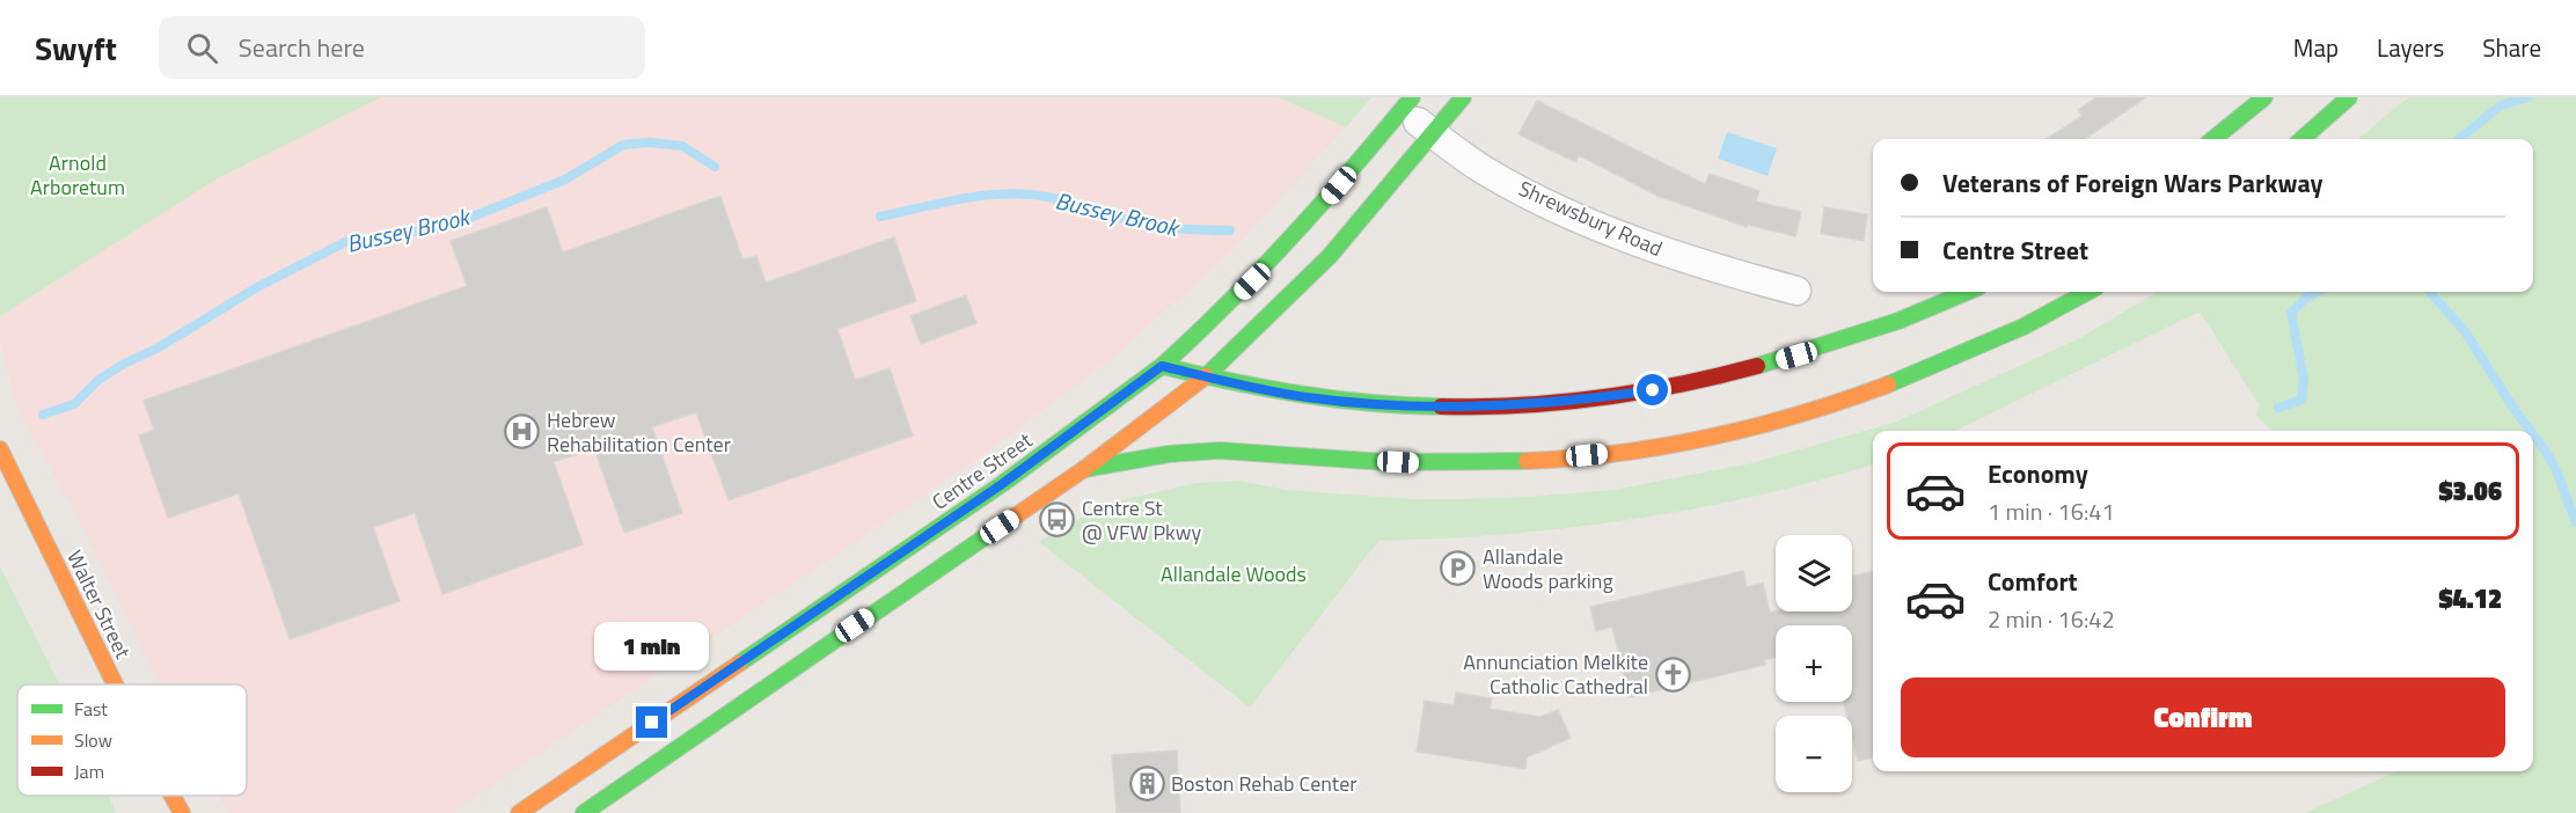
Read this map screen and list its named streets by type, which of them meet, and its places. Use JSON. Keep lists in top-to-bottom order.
{
  "streets": {
    "main road": ["Centre Street", "Walter Street"],
    "street": ["Shrewsbury Road"]
  },
  "crossings": [
    ["Shrewsbury Road", "Centre Street"]
  ],
  "water": ["Bussey Brook"],
  "parks": ["Arnold Arboretum", "Allandale Woods"],
  "places": {
    "hospital": ["Hebrew Rehabilitation Center"],
    "bus stop": ["Centre St @ VFW Pkwy"],
    "parking": ["Allandale Woods parking"],
    "church": ["Annunciation Melkite Catholic Cathedral"],
    "building": ["Boston Rehab Center"]
  },
  "legend": ["Fast", "Slow", "Jam"],
  "page": {
    "header": "Swyft",
    "search": "Search here",
    "nav": ["Map", "Layers", "Share"],
    "banner": ["Veterans of Foreign Wars Parkway", "Centre Street"],
    "list": [
      {
        "name": "Economy",
        "note": "1 min · 16:41",
        "value": "$3.06"
      },
      {
        "name": "Comfort",
        "note": "2 min · 16:42",
        "value": "$4.12"
      }
    ],
    "map_buttons": ["+", "−"],
    "bubble": "1 min",
    "buttons": "Confirm"
  }
}
